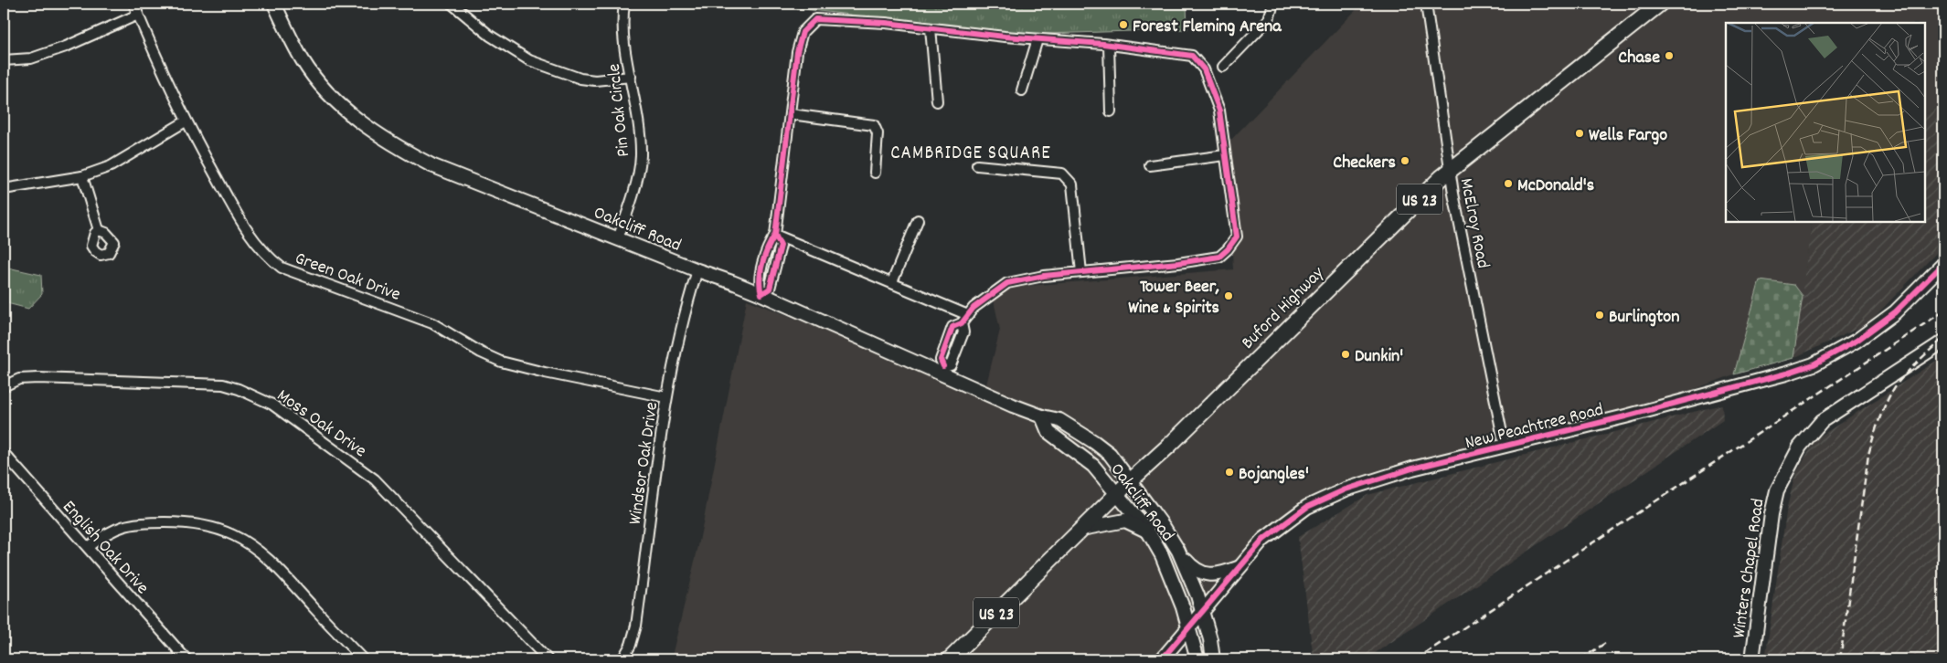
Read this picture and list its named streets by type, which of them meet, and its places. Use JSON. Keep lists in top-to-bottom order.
{
  "streets": {
    "main road": ["US 23", "Buford Highway"],
    "street": [
      "Pin Oak Circle",
      "McElroy Road",
      "Oakcliff Road",
      "Green Oak Drive",
      "Moss Oak Drive",
      "New Peachtree Road",
      "Windsor Oak Drive",
      "English Oak Drive",
      "Winters Chapel Road"
    ]
  },
  "crossings": [
    ["Pin Oak Circle", "Oakcliff Road"],
    ["McElroy Road", "Buford Highway"],
    ["McElroy Road", "New Peachtree Road"],
    ["Oakcliff Road", "Buford Highway"],
    ["Oakcliff Road", "New Peachtree Road"],
    ["Oakcliff Road", "Windsor Oak Drive"],
    ["Green Oak Drive", "Windsor Oak Drive"]
  ],
  "districts": ["CAMBRIDGE SQUARE"],
  "places": [
    "Forest Fleming Arena",
    "Chase",
    "Wells Fargo",
    "Checkers",
    "McDonald's",
    "Tower Beer, Wine & Spirits",
    "Burlington",
    "Dunkin'",
    "Bojangles'"
  ]
}
